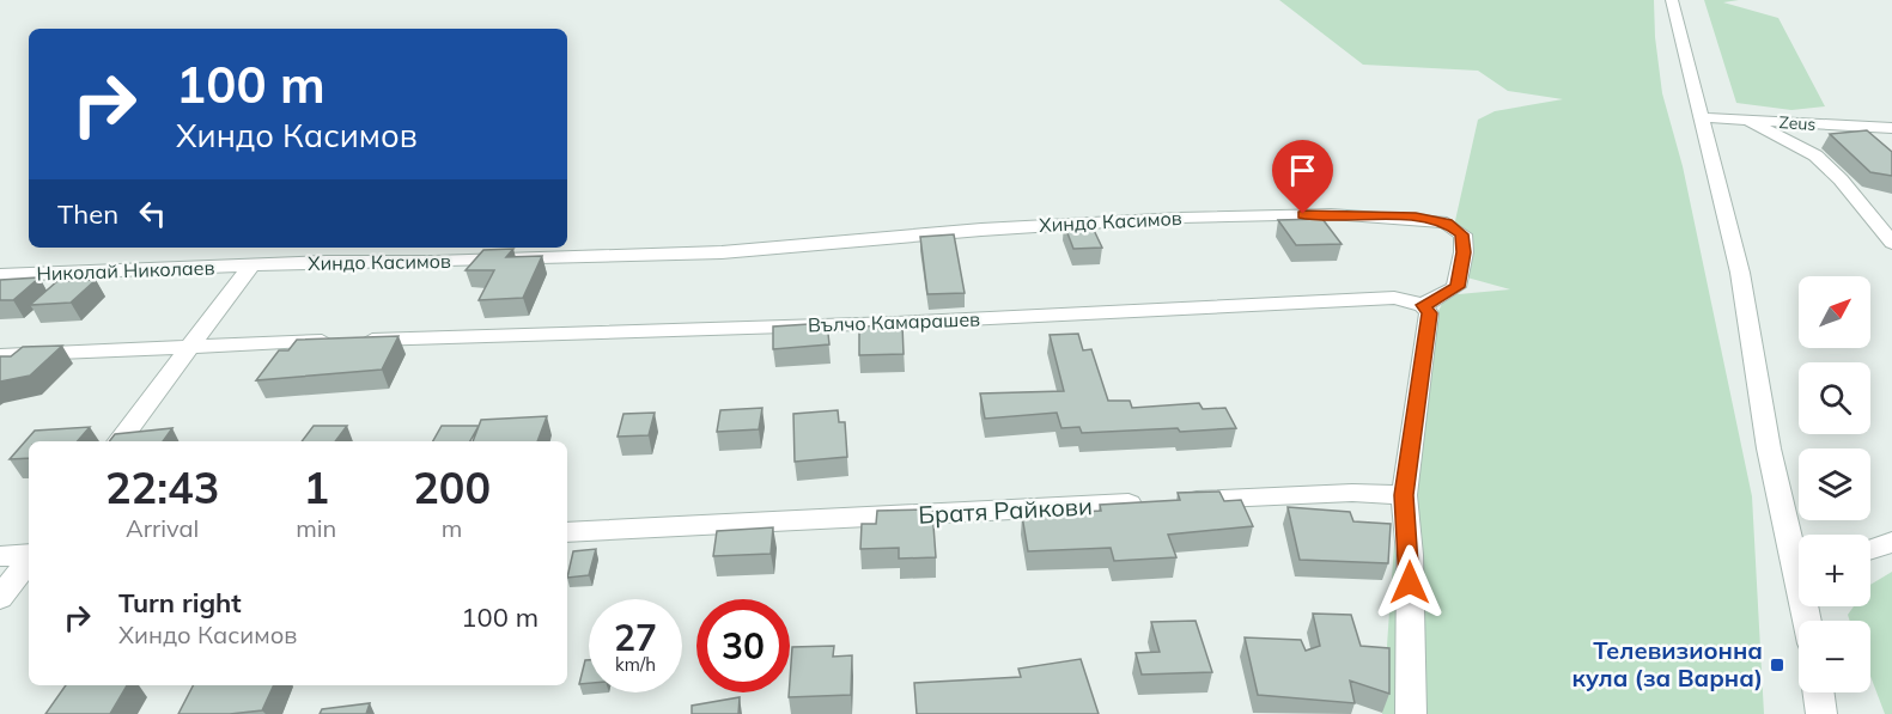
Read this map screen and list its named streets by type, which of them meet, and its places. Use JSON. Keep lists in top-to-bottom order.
{
  "streets": {
    "street": [
      "Zeus",
      "Хиндо Касимов",
      "Николай Николаев",
      "Вълчо Камарашев",
      "Братя Райкови"
    ]
  },
  "crossings": [
    ["Хиндо Касимов", "Николай Николаев"],
    ["Хиндо Касимов", "Вълчо Камарашев"]
  ],
  "places": {
    "transit": ["Телевизионна кула (за Варна)"]
  },
  "north": "top right",
  "page": {
    "turn": ["100 m", "Хиндо Касимов"],
    "then": "Then",
    "map_buttons": ["+", "−"],
    "eta": [
      "22:43",
      "Arrival",
      "1",
      "min",
      "200",
      "m"
    ],
    "list": [
      {
        "name": "Turn right",
        "note": "Хиндо Касимов",
        "value": "100 m"
      }
    ],
    "speed": "27 km/h",
    "limit": "30"
  }
}
